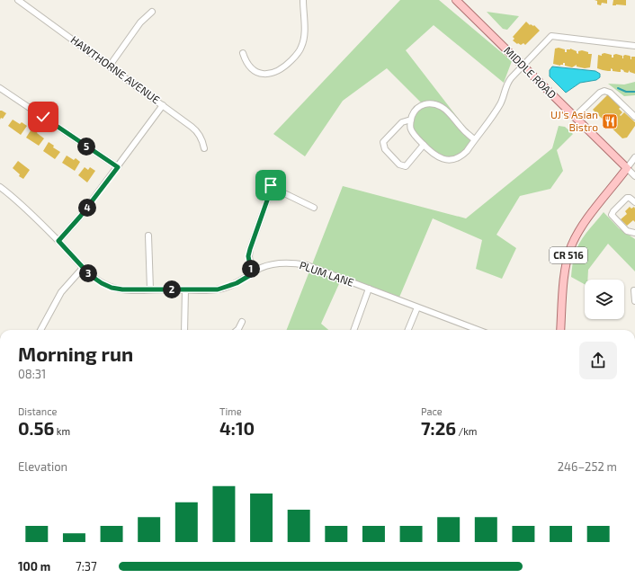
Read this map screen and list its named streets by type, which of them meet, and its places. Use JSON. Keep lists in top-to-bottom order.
{
  "streets": {
    "main road": ["MIDDLE ROAD", "CR 516"],
    "street": ["HAWTHORNE AVENUE", "PLUM LANE"]
  },
  "crossings": [
    ["MIDDLE ROAD", "CR 516"]
  ],
  "places": {
    "restaurant": ["UJ's Asian Bistro"]
  },
  "page": {
    "pins": [
      "5",
      "4",
      "1",
      "3",
      "2"
    ],
    "heading": ["Morning run", "08:31"],
    "stats": [
      ["Distance", "0.56 km"],
      ["Time", "4:10"],
      ["Pace", "7:26 /km"]
    ],
    "chart": ["Elevation", "246–252 m"],
    "list": [
      {
        "name": "100 m",
        "note": "7:37"
      }
    ]
  }
}
